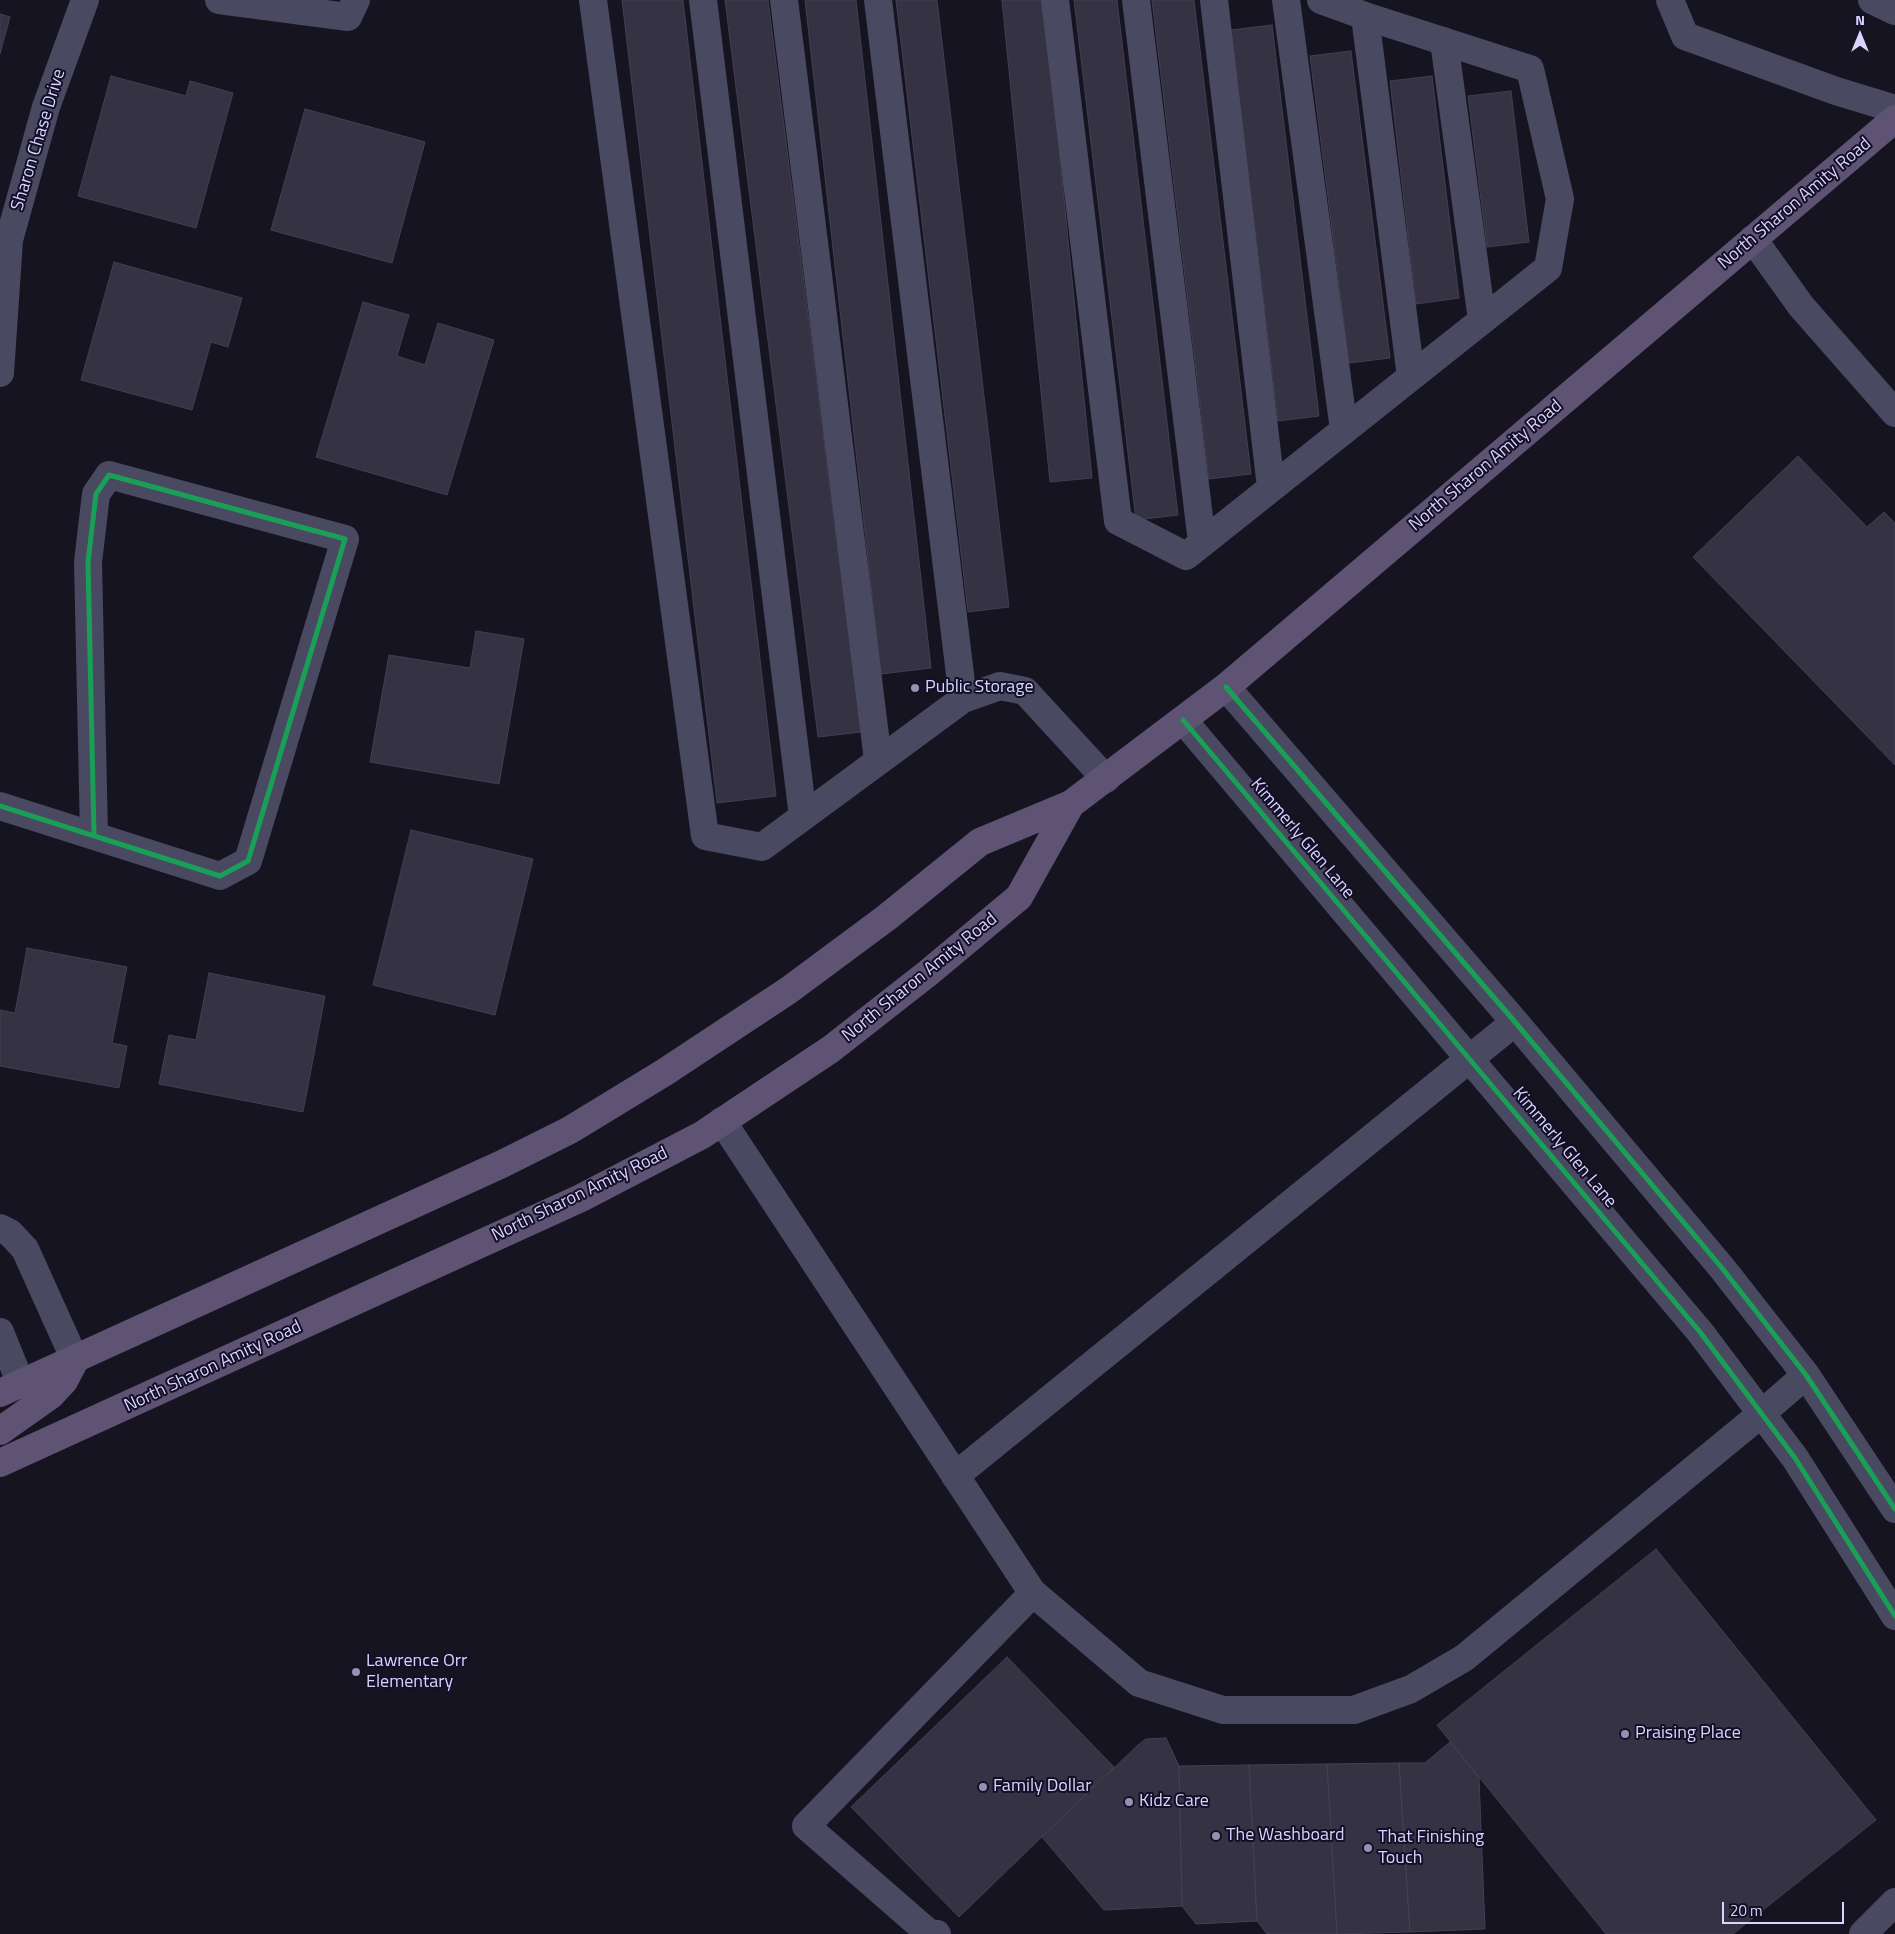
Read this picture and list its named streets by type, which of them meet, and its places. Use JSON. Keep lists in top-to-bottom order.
{
  "streets": {
    "main road": ["North Sharon Amity Road"],
    "street": ["Sharon Chase Drive", "Kimmerly Glen Lane"]
  },
  "crossings": [
    ["North Sharon Amity Road", "Kimmerly Glen Lane"]
  ],
  "places": [
    "Public Storage",
    "Lawrence Orr Elementary",
    "Praising Place",
    "Family Dollar",
    "Kidz Care",
    "The Washboard",
    "That Finishing Touch"
  ],
  "scale_bar": "20 m",
  "north": "top"
}
